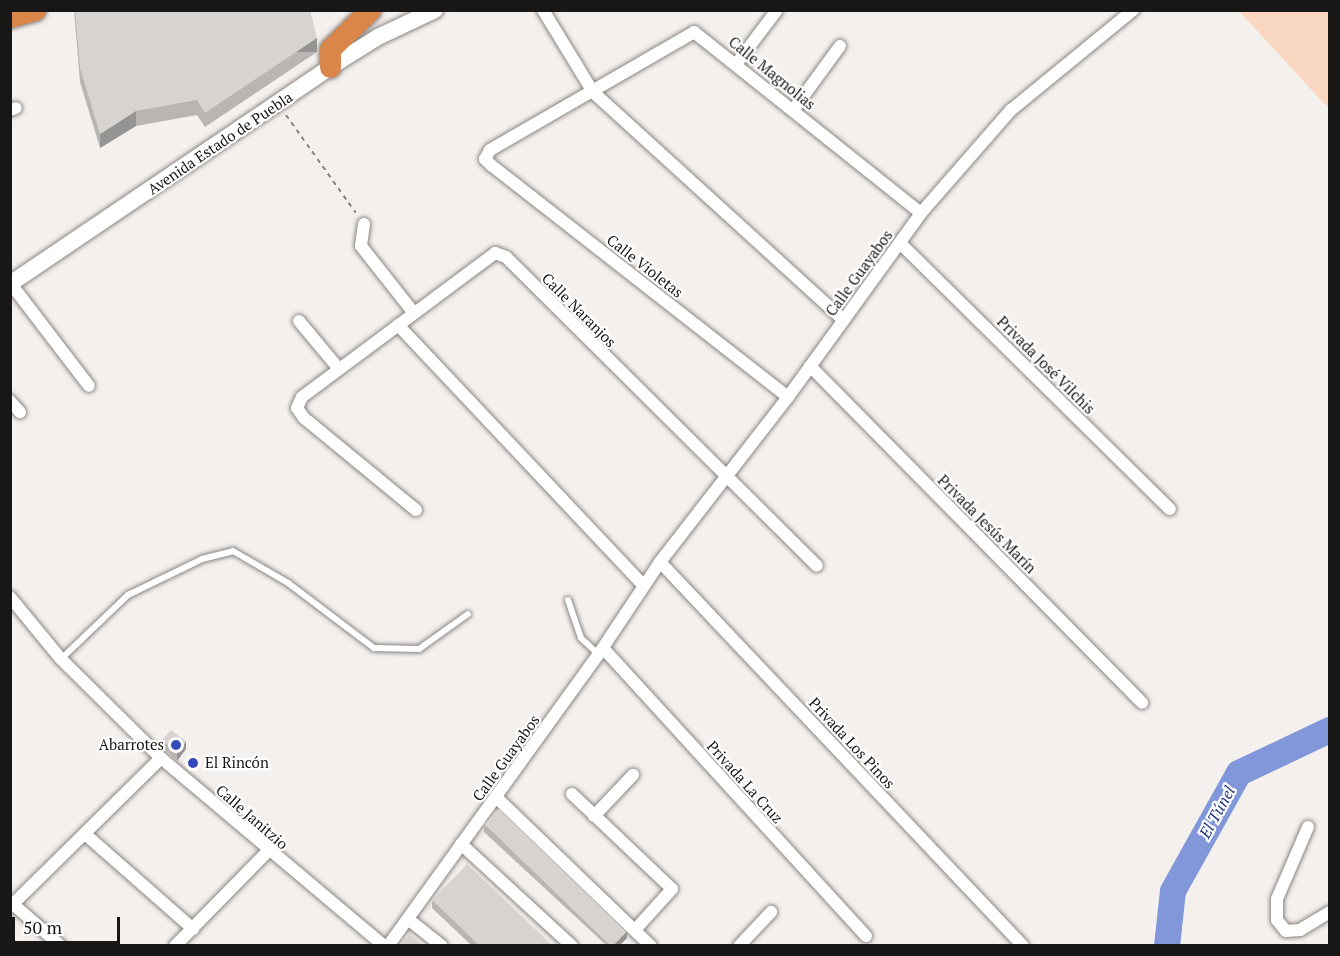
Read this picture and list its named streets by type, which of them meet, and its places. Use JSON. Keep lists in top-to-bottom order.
{
  "streets": {
    "street": [
      "Calle Magnolias",
      "Avenida Estado de Puebla",
      "Calle Violetas",
      "Calle Guayabos",
      "Calle Naranjos",
      "Privada José Vilchis",
      "Privada Jesús Marín",
      "Privada Los Pinos",
      "Privada La Cruz",
      "Calle Janitzio"
    ]
  },
  "crossings": [
    ["Calle Magnolias", "Calle Violetas"],
    ["Calle Magnolias", "Calle Guayabos"],
    ["Calle Violetas", "Calle Guayabos"],
    ["Calle Guayabos", "Calle Naranjos"],
    ["Calle Guayabos", "Privada José Vilchis"],
    ["Calle Guayabos", "Privada Jesús Marín"],
    ["Calle Guayabos", "Privada Los Pinos"],
    ["Calle Guayabos", "Privada La Cruz"],
    ["Calle Guayabos", "Calle Janitzio"]
  ],
  "water": ["El Túnel"],
  "places": ["Abarrotes", "El Rincón"],
  "scale_bar": "50 m"
}
